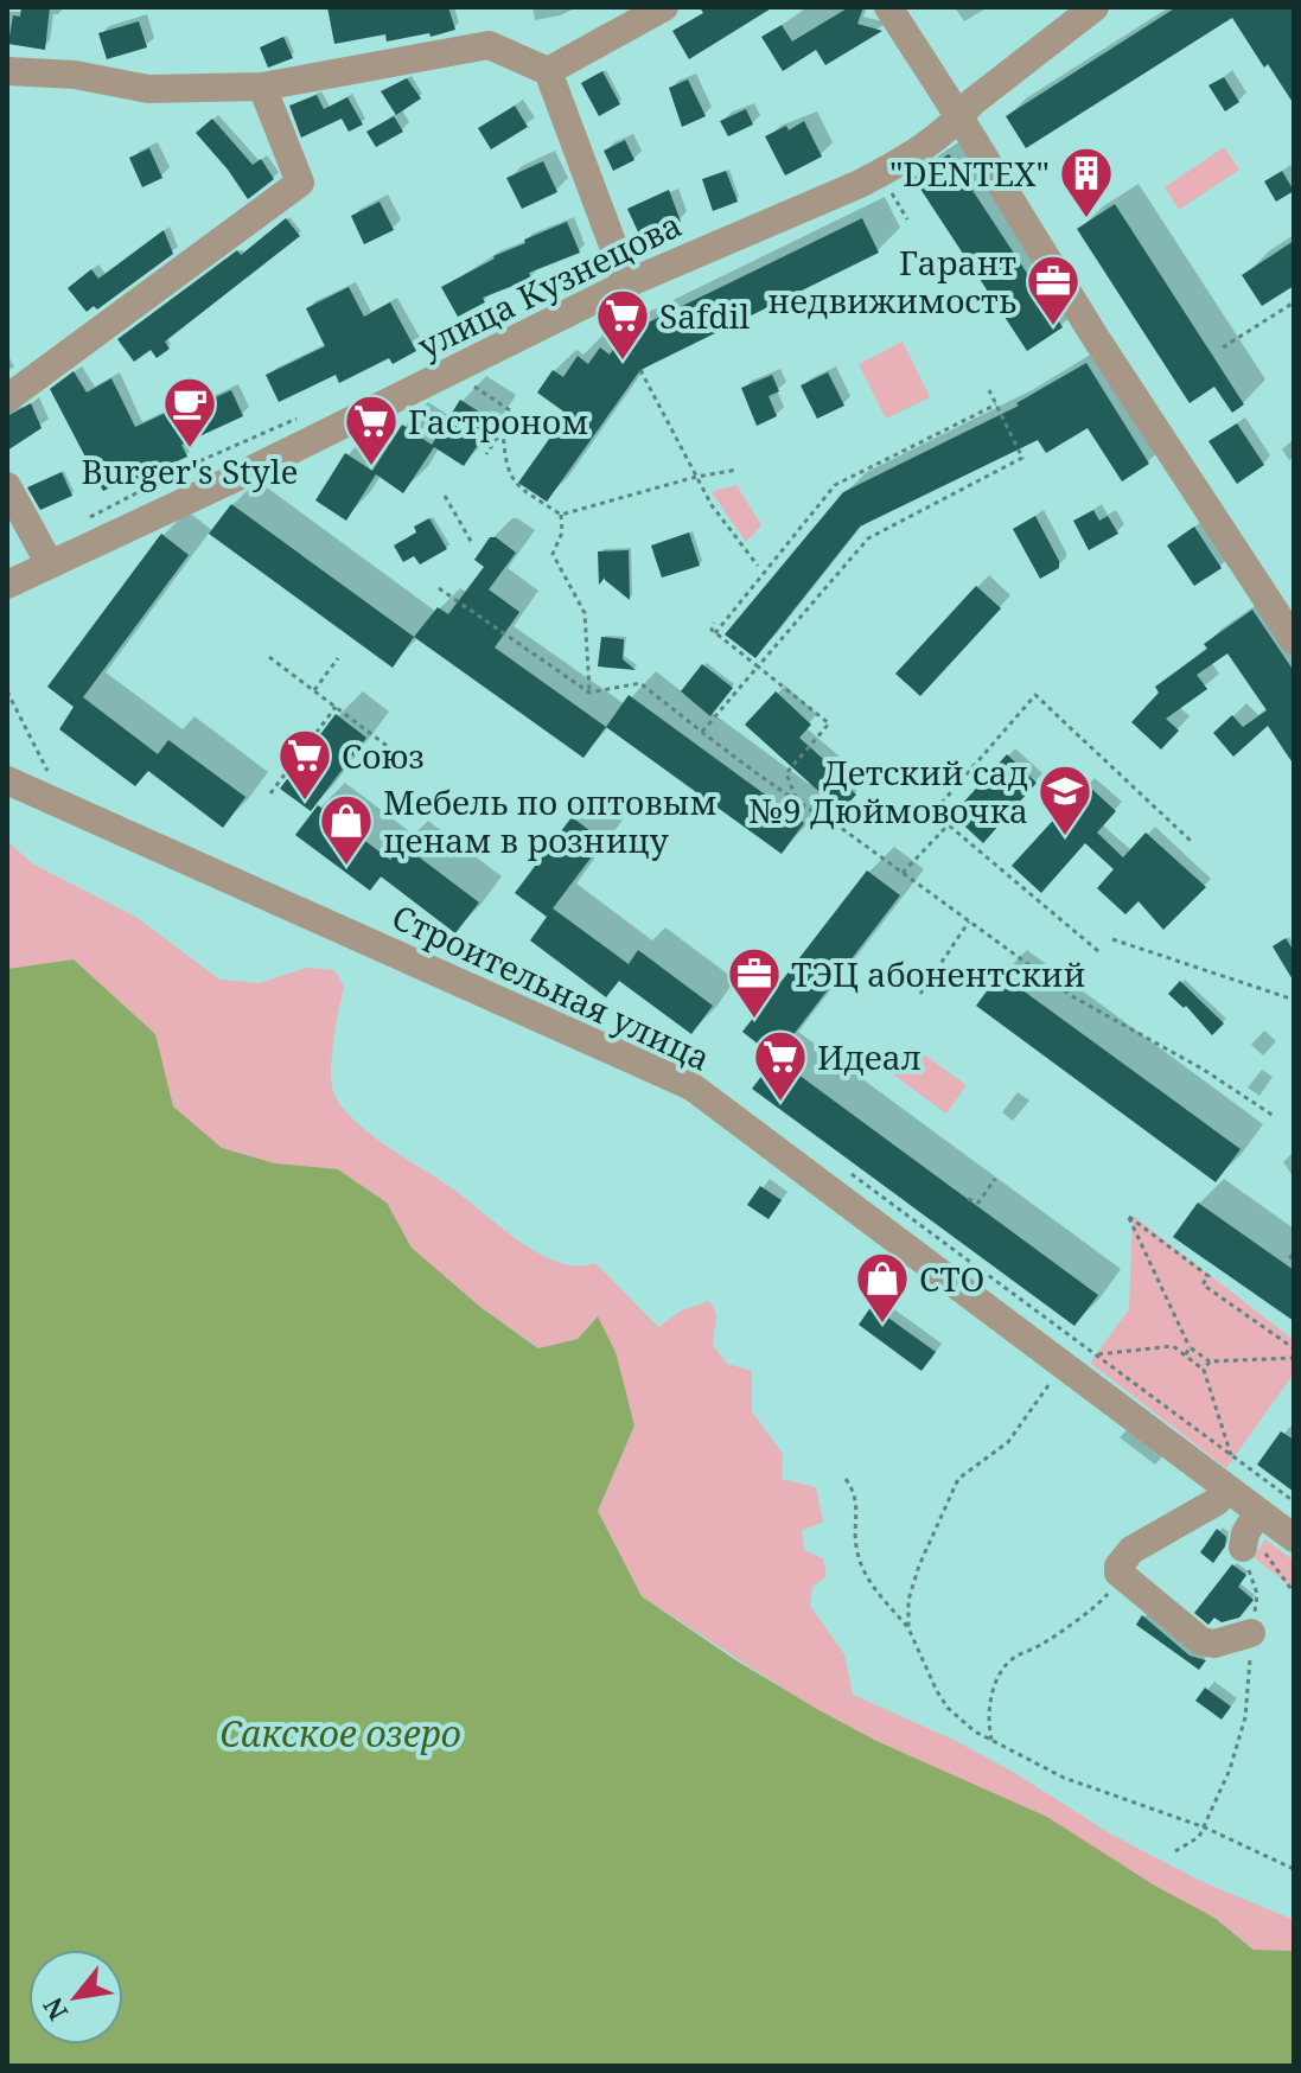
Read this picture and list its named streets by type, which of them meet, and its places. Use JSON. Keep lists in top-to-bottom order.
{
  "streets": {
    "street": ["улица Кузнецова", "Строительная улица"]
  },
  "water": ["Сакское озеро"],
  "places": {
    "building": ["\"DENTEX\""],
    "office": ["Гарант недвижимость", "ТЭЦ абонентский"],
    "supermarket": [
      "Safdil",
      "Гастроном",
      "Союз",
      "Идеал"
    ],
    "cafe": ["Burger's Style"],
    "school or university": ["Детский сад №9 Дюймовочка"],
    "shop": ["Мебель по оптовым ценам в розницу", "СТО"]
  },
  "north": "bottom left"
}
